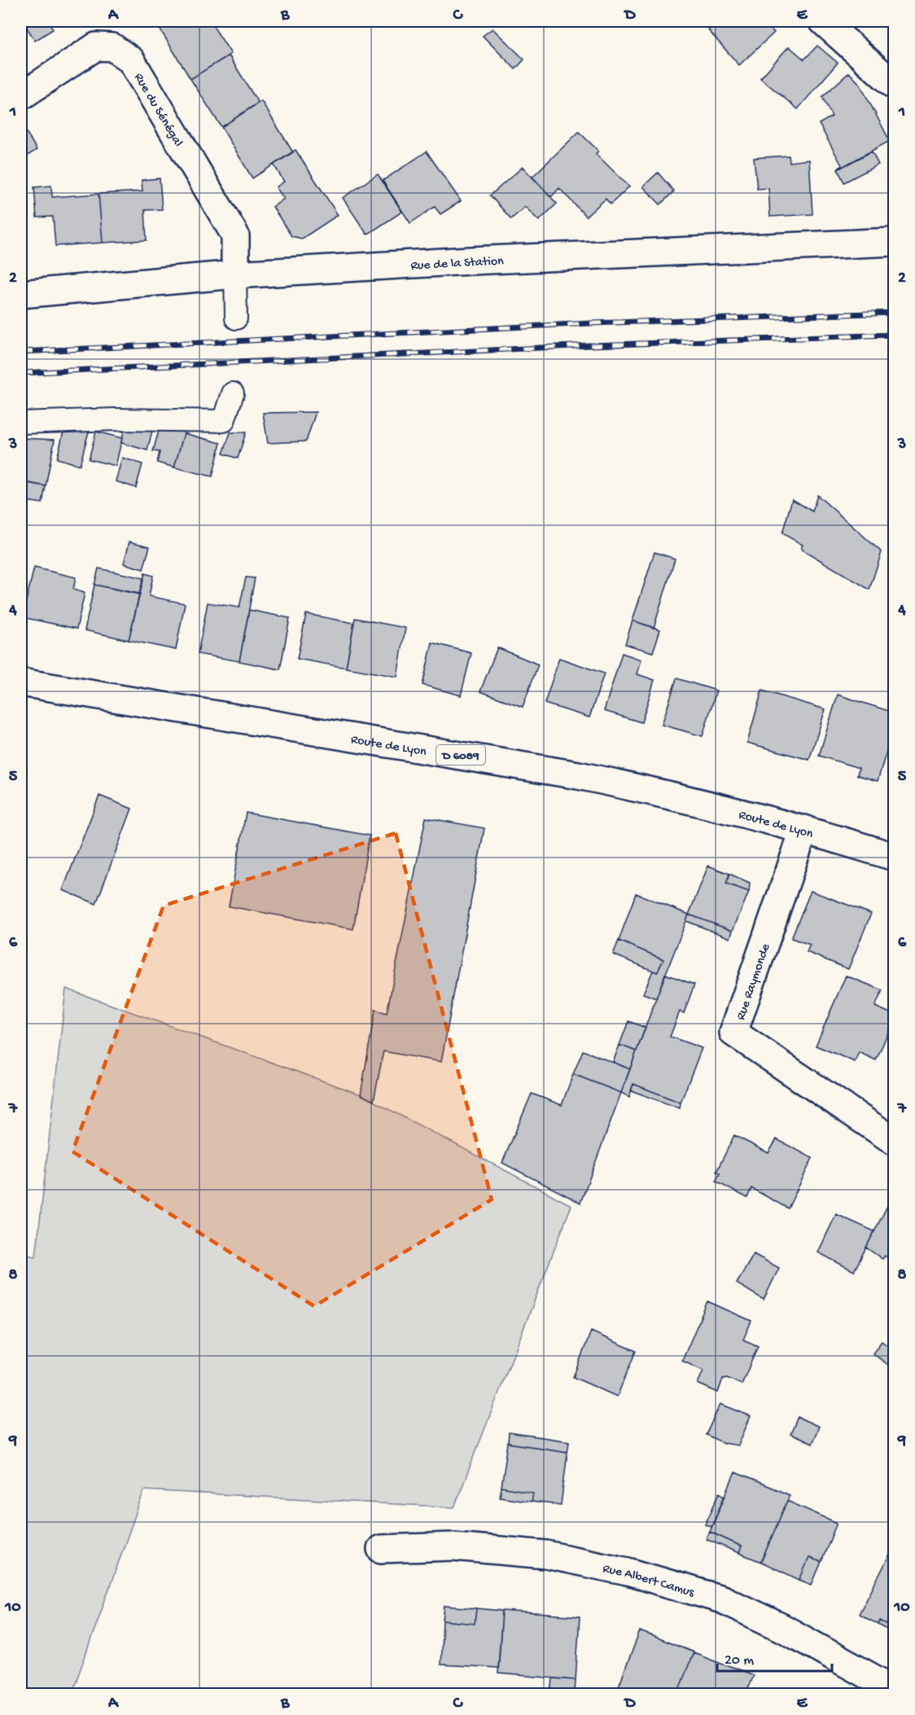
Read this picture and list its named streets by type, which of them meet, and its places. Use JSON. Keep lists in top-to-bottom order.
{
  "streets": {
    "street": [
      "Rue du Sénégal",
      "Rue de la Station",
      "Route de Lyon",
      "D 6089",
      "Rue Raymonde",
      "Rue Albert Camus"
    ]
  },
  "crossings": [
    ["Rue du Sénégal", "Rue de la Station"],
    ["Route de Lyon", "Rue Raymonde"]
  ],
  "scale_bar": "20 m",
  "grid": {
    "columns": [
      "A",
      "B",
      "C",
      "D",
      "E"
    ],
    "rows": [
      "1",
      "2",
      "3",
      "4",
      "5",
      "6",
      "7",
      "8",
      "9",
      "10"
    ]
  }
}
